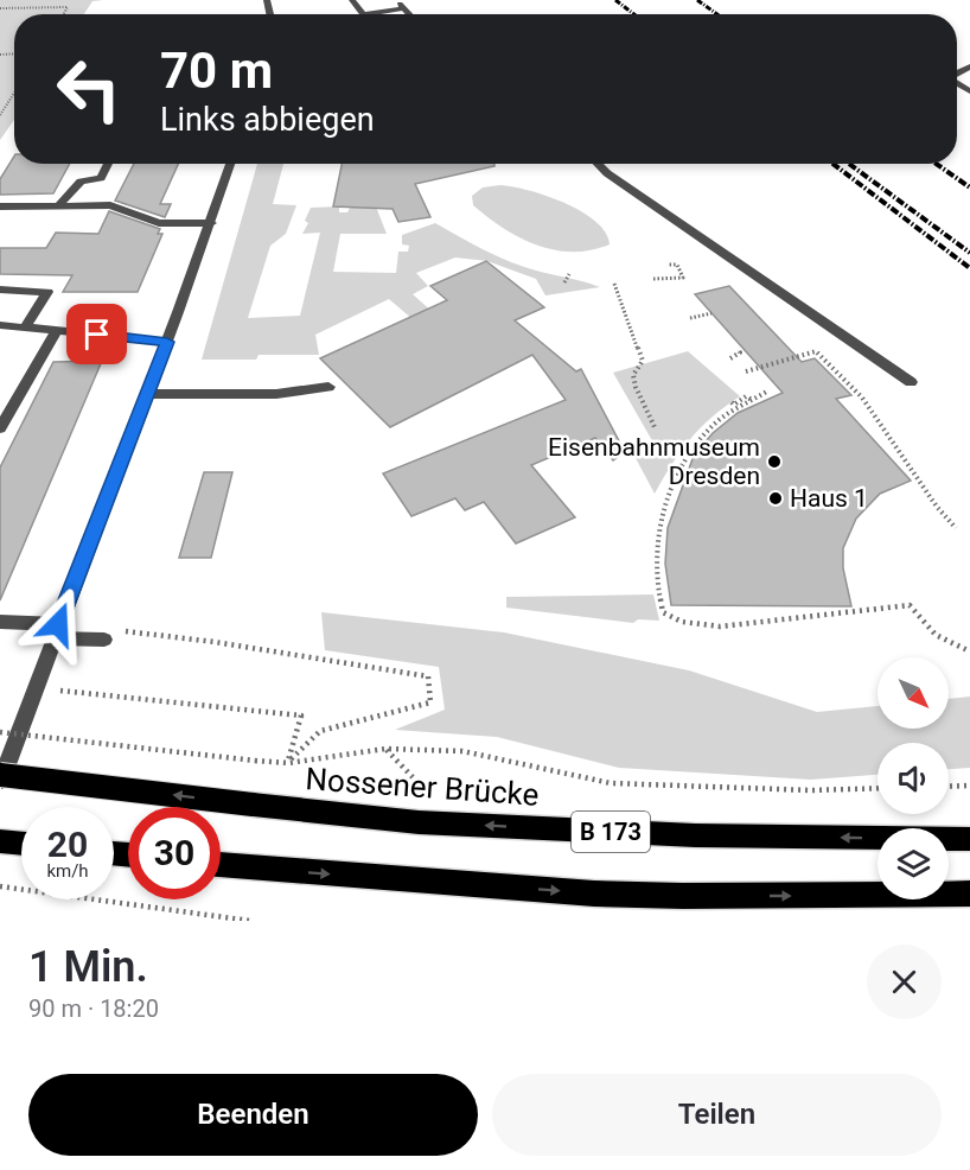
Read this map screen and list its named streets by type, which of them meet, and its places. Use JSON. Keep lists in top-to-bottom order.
{
  "streets": {
    "main road": ["Nossener Brücke", "B 173"]
  },
  "places": ["Eisenbahnmuseum Dresden", "Haus 1"],
  "north": "bottom right",
  "page": {
    "turn": ["70 m", "Links abbiegen"],
    "speed": "20 km/h",
    "limit": "30",
    "heading": ["1 Min.", "90 m · 18:20"],
    "buttons": ["Beenden", "Teilen"]
  }
}
